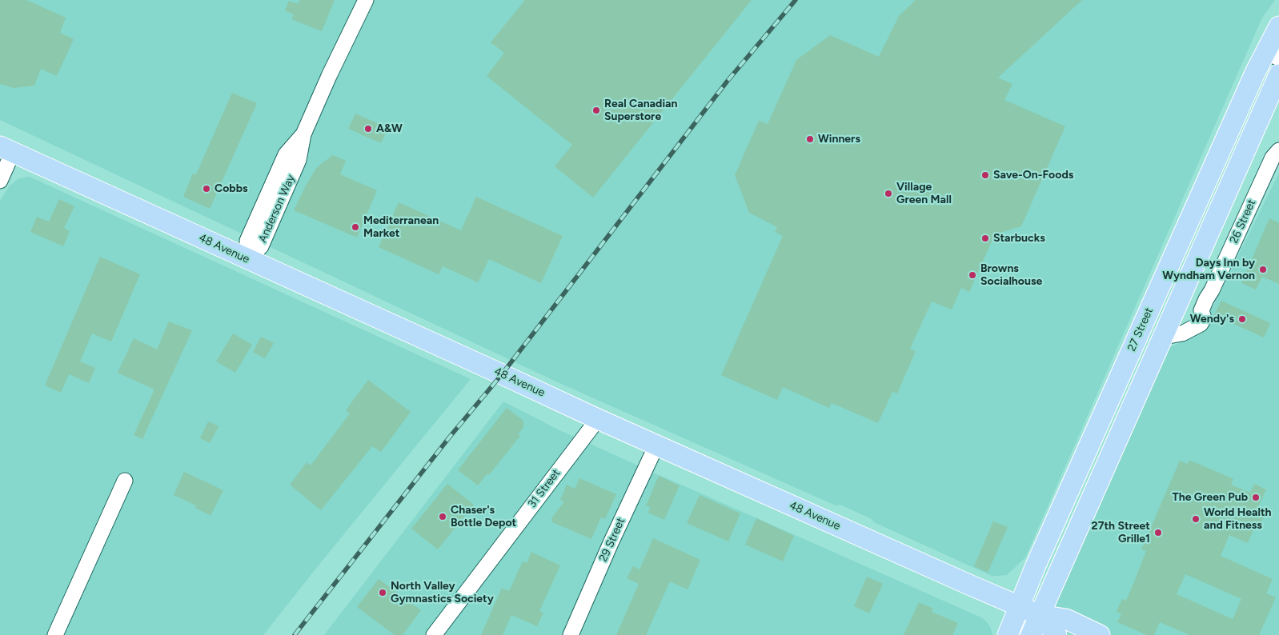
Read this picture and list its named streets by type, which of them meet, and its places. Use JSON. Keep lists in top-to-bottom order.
{
  "streets": {
    "main road": ["48 Avenue", "27 Street"],
    "street": [
      "Anderson Way",
      "26 Street",
      "31 Street",
      "29 Street"
    ]
  },
  "crossings": [
    ["Anderson Way", "48 Avenue"],
    ["48 Avenue", "27 Street"],
    ["48 Avenue", "31 Street"],
    ["48 Avenue", "29 Street"]
  ],
  "places": [
    "Real Canadian Superstore",
    "A&W",
    "Winners",
    "Save-On-Foods",
    "Cobbs",
    "Village Green Mall",
    "Mediterranean Market",
    "Starbucks",
    "Days Inn by Wyndham Vernon",
    "Browns Socialhouse",
    "Wendy's",
    "The Green Pub",
    "Chaser's Bottle Depot",
    "World Health and Fitness",
    "27th Street Grille1",
    "North Valley Gymnastics Society"
  ]
}
